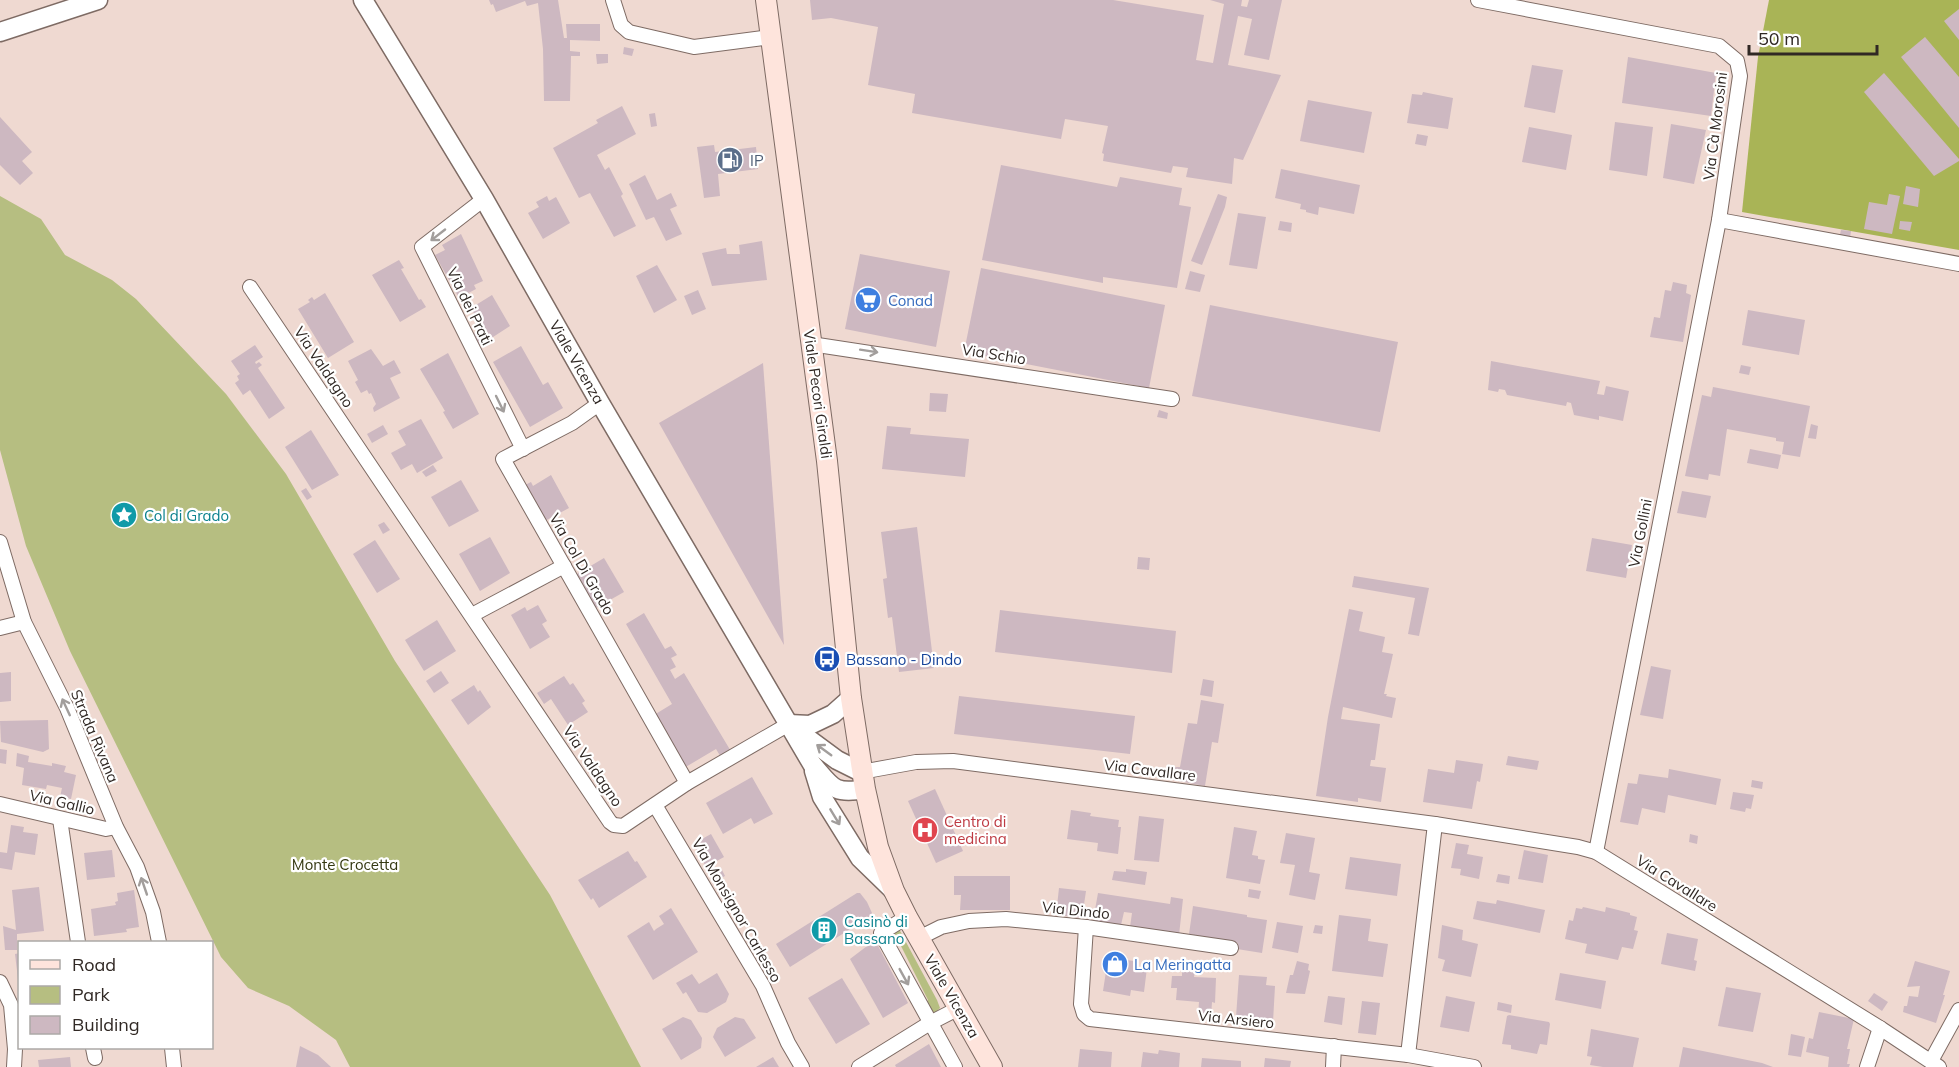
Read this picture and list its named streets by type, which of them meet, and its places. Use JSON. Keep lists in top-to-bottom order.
{
  "streets": {
    "main road": ["Viale Vicenza", "Viale Pecori Giraldi"],
    "street": [
      "Via Cà Morosini",
      "Via dei Prati",
      "Via Schio",
      "Via Valdagno",
      "Via Gollini",
      "Via Col Di Grado",
      "Strada Rivana",
      "Via Cavallare",
      "Via Gallio",
      "Via Monsignor Carlesso",
      "Via Dindo",
      "Via Arsiero"
    ]
  },
  "crossings": [
    ["Via Cà Morosini", "Via Gollini"],
    ["Via dei Prati", "Viale Vicenza"],
    ["Via dei Prati", "Via Col Di Grado"],
    ["Via Schio", "Viale Pecori Giraldi"],
    ["Viale Vicenza", "Via Valdagno"],
    ["Viale Vicenza", "Viale Pecori Giraldi"],
    ["Viale Vicenza", "Via Col Di Grado"],
    ["Viale Vicenza", "Via Cavallare"],
    ["Viale Vicenza", "Via Dindo"],
    ["Via Valdagno", "Via Col Di Grado"],
    ["Via Valdagno", "Via Monsignor Carlesso"],
    ["Viale Pecori Giraldi", "Via Cavallare"],
    ["Via Gollini", "Via Cavallare"],
    ["Strada Rivana", "Via Gallio"],
    ["Via Dindo", "Via Arsiero"]
  ],
  "one_way": ["Via dei Prati", "Via Schio"],
  "parks": ["Monte Crocetta"],
  "places": {
    "fuel station": ["IP"],
    "supermarket": ["Conad"],
    "place": ["Col di Grado"],
    "bus stop": ["Bassano - Dindo"],
    "hospital": ["Centro di medicina"],
    "building": ["Casinò di Bassano"],
    "shop": ["La Meringatta"]
  },
  "legend": ["Road", "Park", "Building"],
  "scale_bar": "50 m"
}
